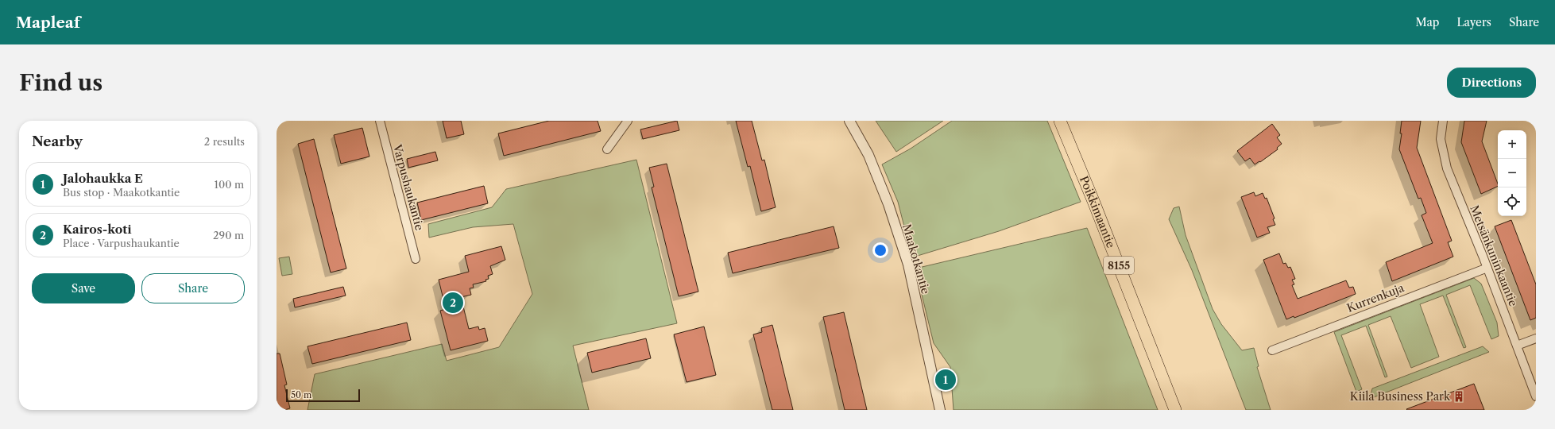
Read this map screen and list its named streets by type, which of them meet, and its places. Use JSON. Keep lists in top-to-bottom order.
{
  "streets": {
    "main road": ["Poikkimaantie", "8155"],
    "street": [
      "Varpushaukantie",
      "Metsänkuninkaantie",
      "Maakotkantie",
      "Kurrenkuja"
    ]
  },
  "crossings": [
    ["Metsänkuninkaantie", "Kurrenkuja"]
  ],
  "places": {
    "building": ["Kiila Business Park"]
  },
  "scale_bar": "50 m",
  "page": {
    "header": "Mapleaf",
    "nav": ["Map", "Layers", "Share"],
    "buttons": [
      "Directions",
      ["Save", "Share"]
    ],
    "title": "Find us",
    "heading": ["Nearby", "2 results"],
    "map_buttons": ["+", "−"],
    "list": [
      {
        "mark": "1",
        "name": "Jalohaukka E",
        "note": "Bus stop · Maakotkantie",
        "value": "100 m"
      },
      {
        "mark": "2",
        "name": "Kairos-koti",
        "note": "Place · Varpushaukantie",
        "value": "290 m"
      }
    ],
    "pins": ["2", "1"],
    "scale": "50 m"
  }
}
